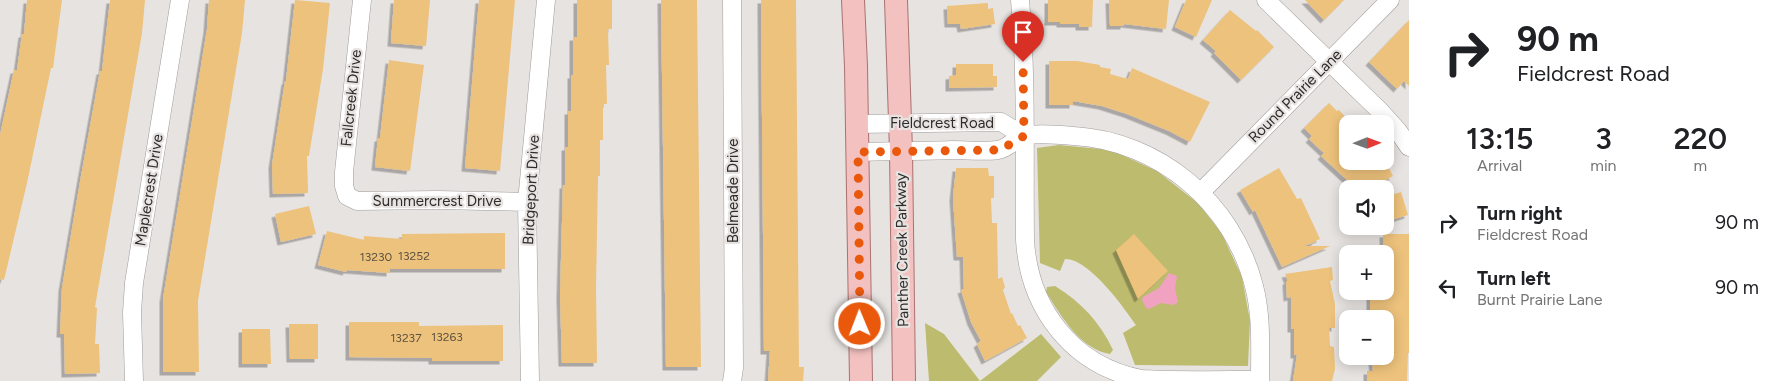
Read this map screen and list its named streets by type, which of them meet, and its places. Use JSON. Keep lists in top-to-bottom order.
{
  "streets": {
    "main road": ["Panther Creek Parkway"],
    "street": [
      "Round Prairie Lane",
      "Fallcreek Drive",
      "Fieldcrest Road",
      "Maplecrest Drive",
      "Bridgeport Drive",
      "Belmeade Drive",
      "Summercrest Drive"
    ]
  },
  "crossings": [
    ["Fallcreek Drive", "Summercrest Drive"],
    ["Fieldcrest Road", "Panther Creek Parkway"],
    ["Bridgeport Drive", "Summercrest Drive"]
  ],
  "house_numbers": [
    "13252",
    "13230",
    "13263",
    "13237"
  ],
  "north": "right",
  "page": {
    "turn": ["90 m", "Fieldcrest Road"],
    "eta": [
      "13:15",
      "Arrival",
      "3",
      "min",
      "220",
      "m"
    ],
    "map_buttons": ["+", "−"],
    "list": [
      {
        "name": "Turn right",
        "note": "Fieldcrest Road",
        "value": "90 m"
      },
      {
        "name": "Turn left",
        "note": "Burnt Prairie Lane",
        "value": "90 m"
      }
    ]
  }
}
